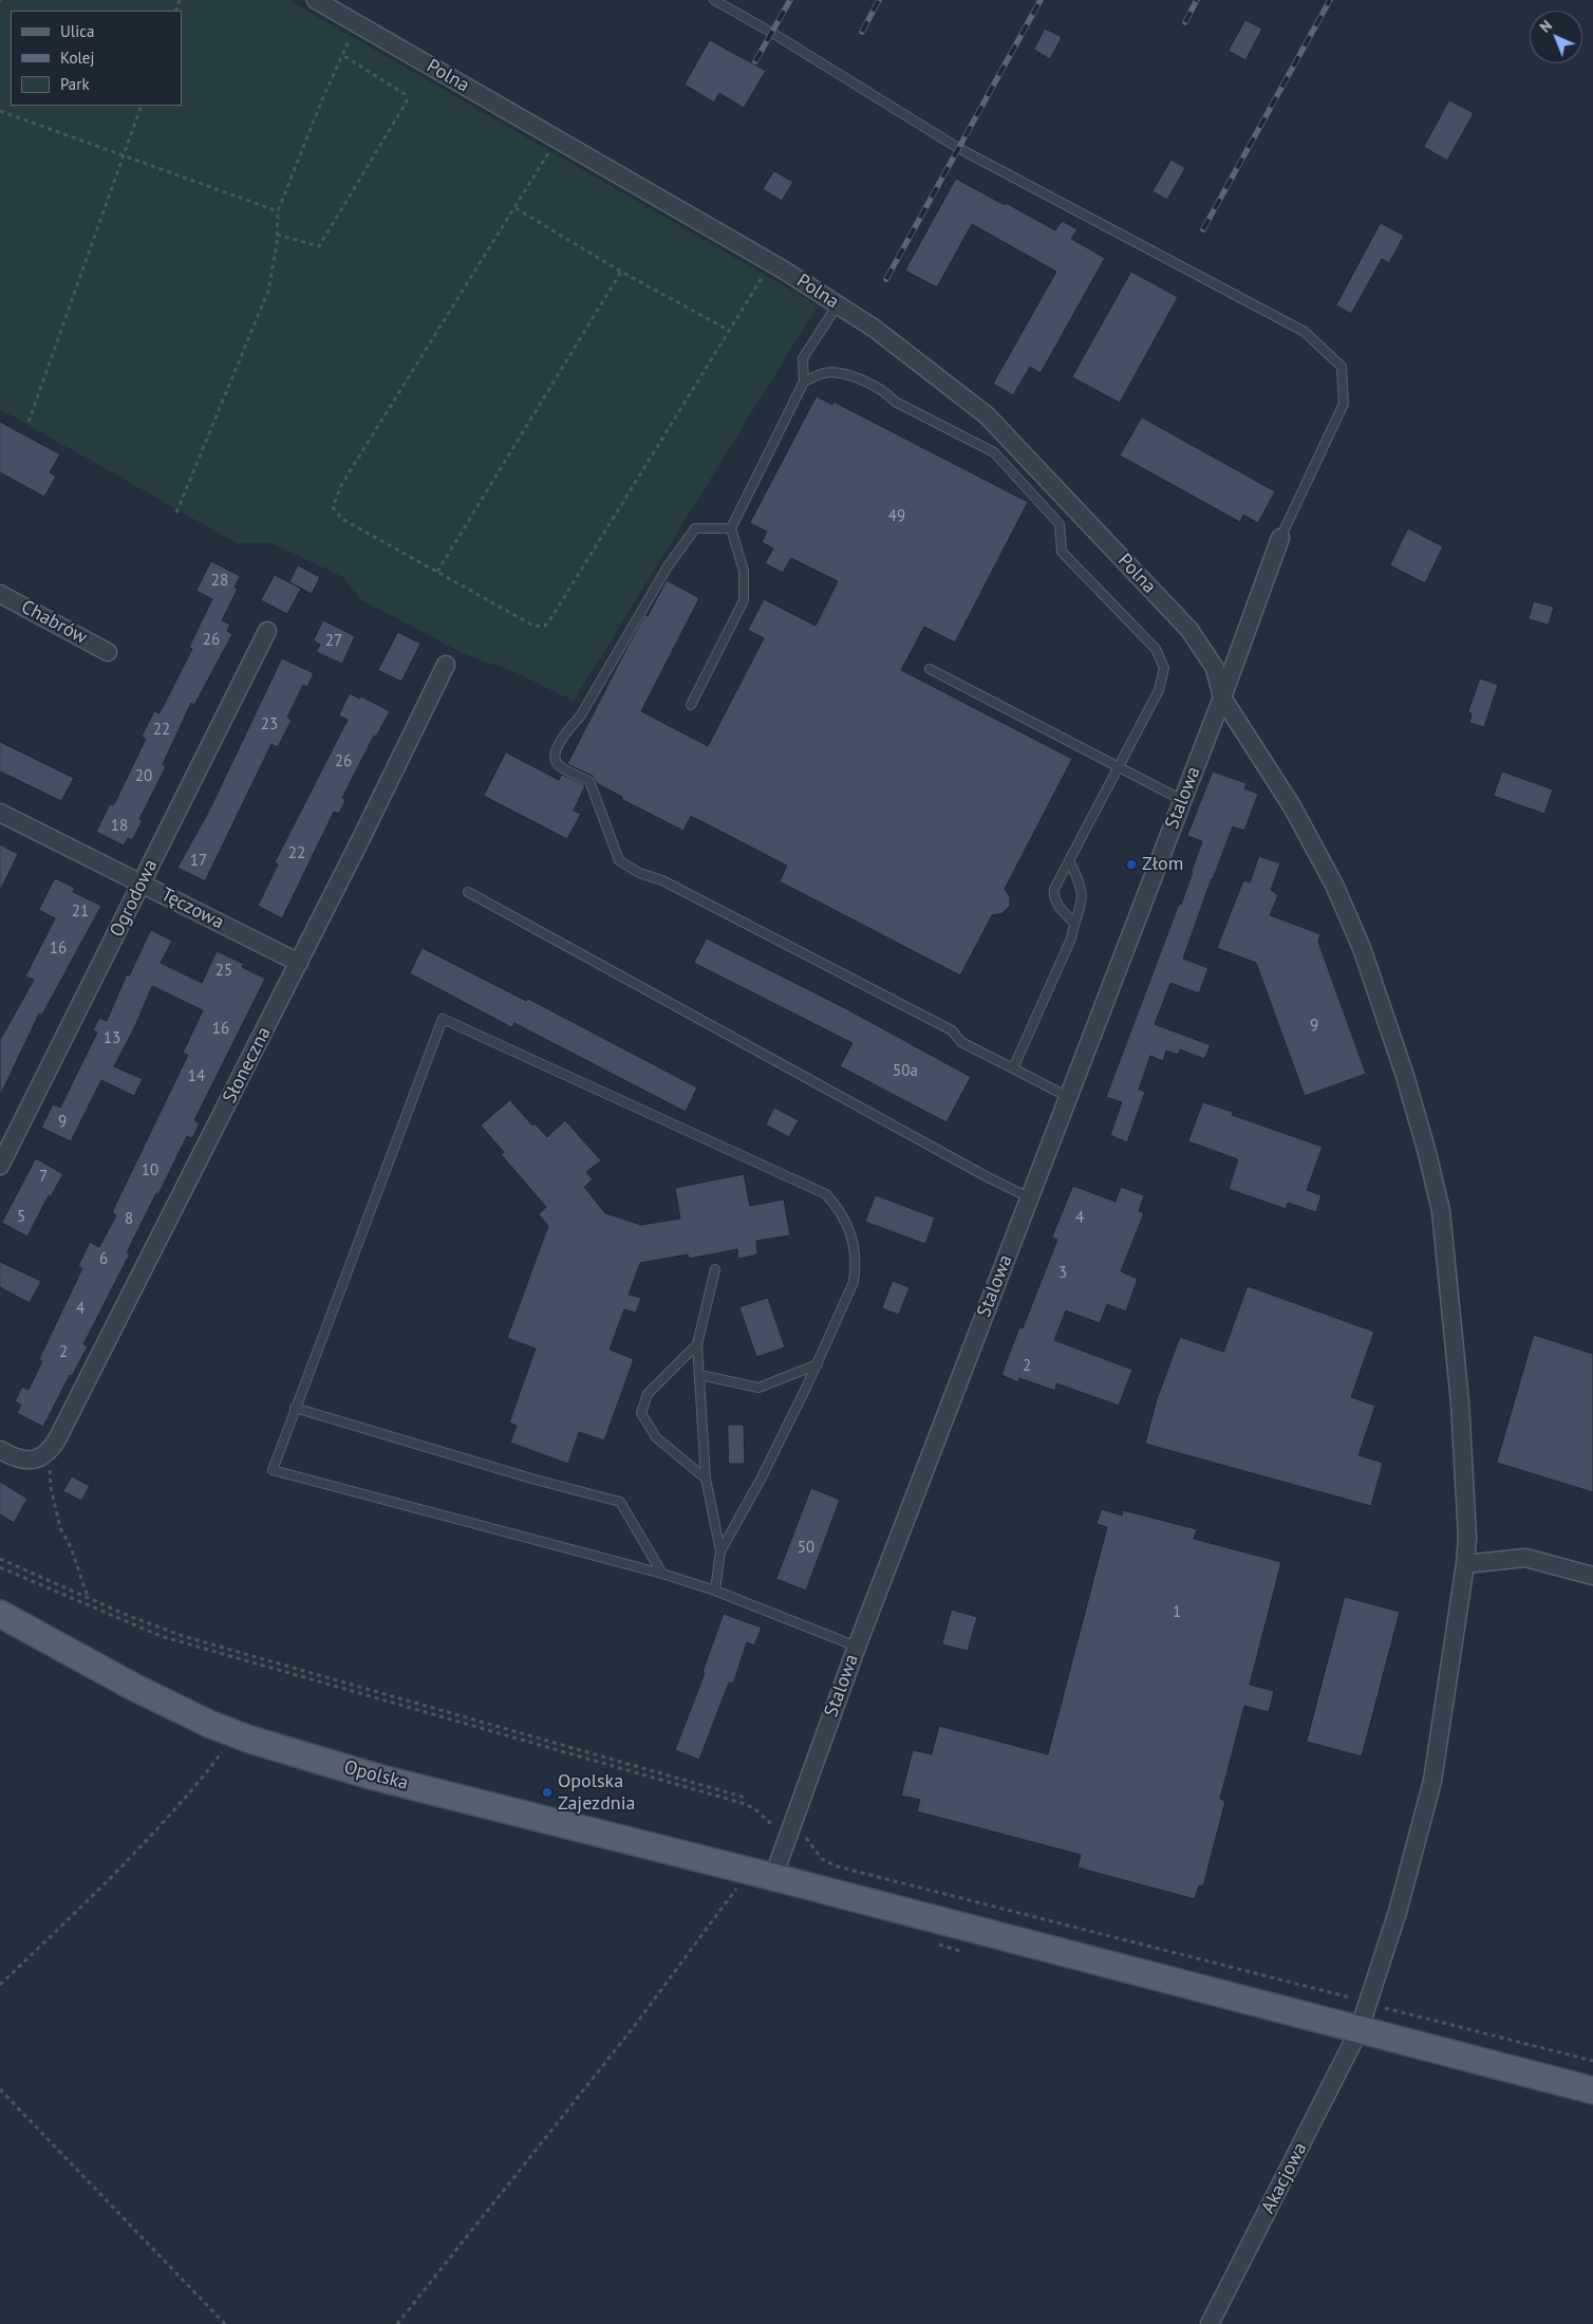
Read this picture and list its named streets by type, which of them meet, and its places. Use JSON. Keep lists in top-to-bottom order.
{
  "streets": {
    "main road": ["Opolska"],
    "street": [
      "Polna",
      "Chabrów",
      "Stalowa",
      "Ogrodowa",
      "Tęczowa",
      "Słoneczna",
      "Akacjowa"
    ]
  },
  "crossings": [
    ["Polna", "Stalowa"],
    ["Polna", "Akacjowa"],
    ["Stalowa", "Opolska"],
    ["Ogrodowa", "Tęczowa"],
    ["Tęczowa", "Słoneczna"],
    ["Opolska", "Akacjowa"]
  ],
  "places": ["Złom", "Opolska Zajezdnia"],
  "house_numbers": [
    "49",
    "28",
    "26",
    "27",
    "23",
    "22",
    "26",
    "20",
    "18",
    "22",
    "17",
    "21",
    "16",
    "25",
    "9",
    "16",
    "13",
    "50a",
    "14",
    "9",
    "10",
    "7",
    "5",
    "4",
    "8",
    "6",
    "3",
    "4",
    "2",
    "2",
    "50",
    "1"
  ],
  "legend": ["Ulica", "Kolej", "Park"],
  "north": "top left"
}
